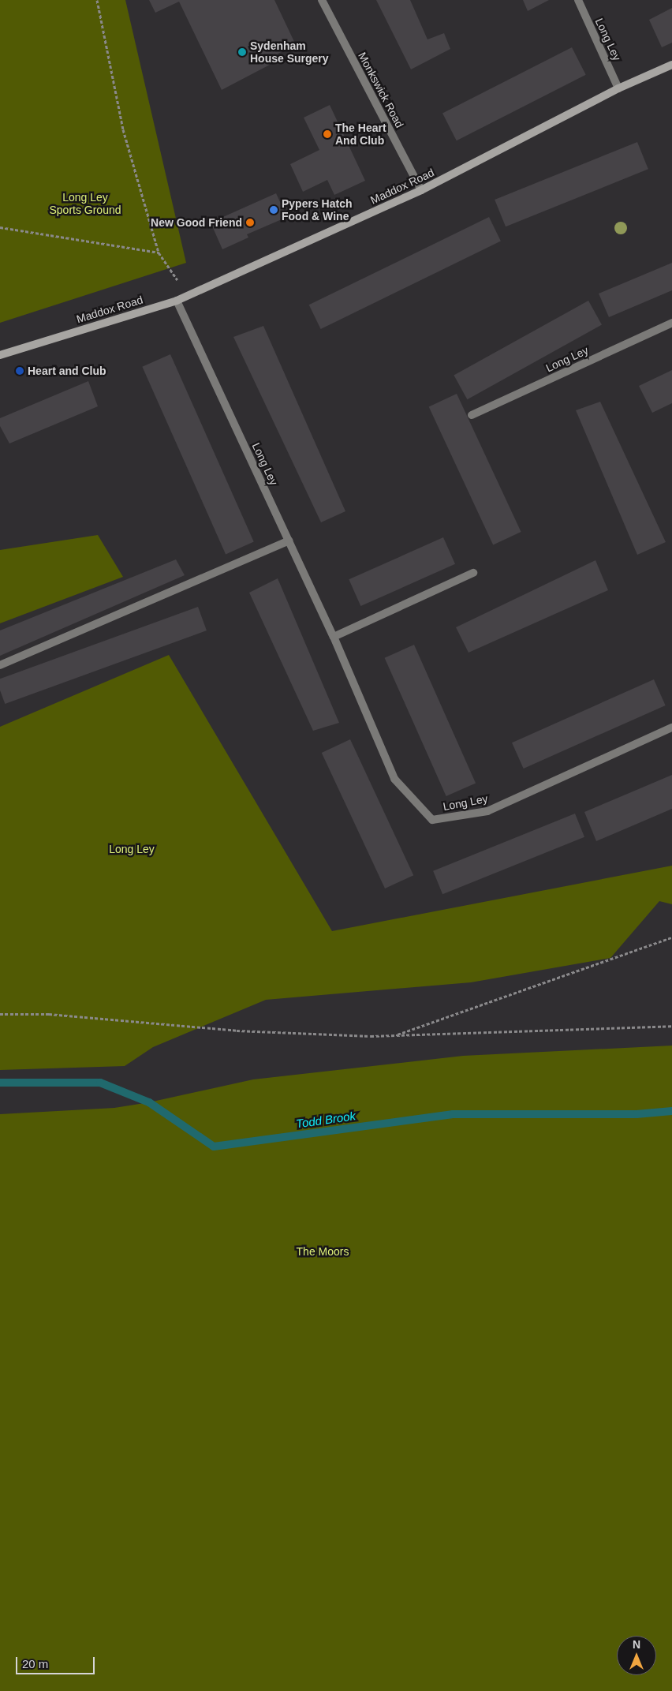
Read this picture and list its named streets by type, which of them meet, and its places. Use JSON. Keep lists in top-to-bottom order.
{
  "streets": {
    "street": ["Long Ley", "Monkswick Road", "Maddox Road"]
  },
  "crossings": [
    ["Long Ley", "Maddox Road"],
    ["Monkswick Road", "Maddox Road"]
  ],
  "water": ["Todd Brook"],
  "parks": ["Long Ley Sports Ground", "Long Ley", "The Moors"],
  "places": [
    "Sydenham House Surgery",
    "The Heart And Club",
    "Pypers Hatch Food & Wine",
    "New Good Friend",
    "Heart and Club"
  ],
  "scale_bar": "20 m",
  "north": "top"
}
